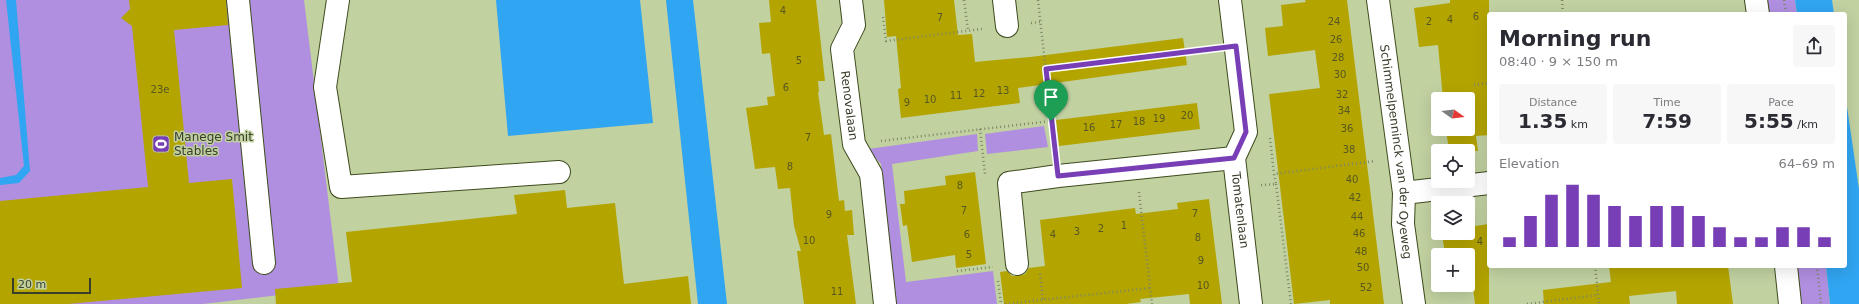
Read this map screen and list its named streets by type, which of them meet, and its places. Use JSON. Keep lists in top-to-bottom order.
{
  "streets": {
    "street": ["Renovalaan", "Schimmelpenninck van der Oyeweg", "Tomatenlaan"]
  },
  "places": {
    "sports": ["Manege Smit Stables"]
  },
  "house_numbers": [
    "4",
    "6",
    "7",
    "4",
    "24",
    "2",
    "26",
    "28",
    "5",
    "30",
    "6",
    "23e",
    "13",
    "12",
    "32",
    "11",
    "10",
    "9",
    "34",
    "20",
    "19",
    "18",
    "17",
    "16",
    "36",
    "7",
    "38",
    "8",
    "40",
    "8",
    "42",
    "7",
    "7",
    "9",
    "44",
    "1",
    "2",
    "3",
    "46",
    "6",
    "4",
    "8",
    "10",
    "4",
    "48",
    "5",
    "9",
    "50",
    "10",
    "52",
    "11"
  ],
  "scale_bar": "20 m",
  "north": "right",
  "page": {
    "heading": ["Morning run", "08:40 · 9 × 150 m"],
    "stats": [
      ["Distance", "1.35 km"],
      ["Time", "7:59"],
      ["Pace", "5:55 /km"]
    ],
    "map_buttons": "+",
    "chart": ["Elevation", "64–69 m"],
    "scale": "20 m"
  }
}
